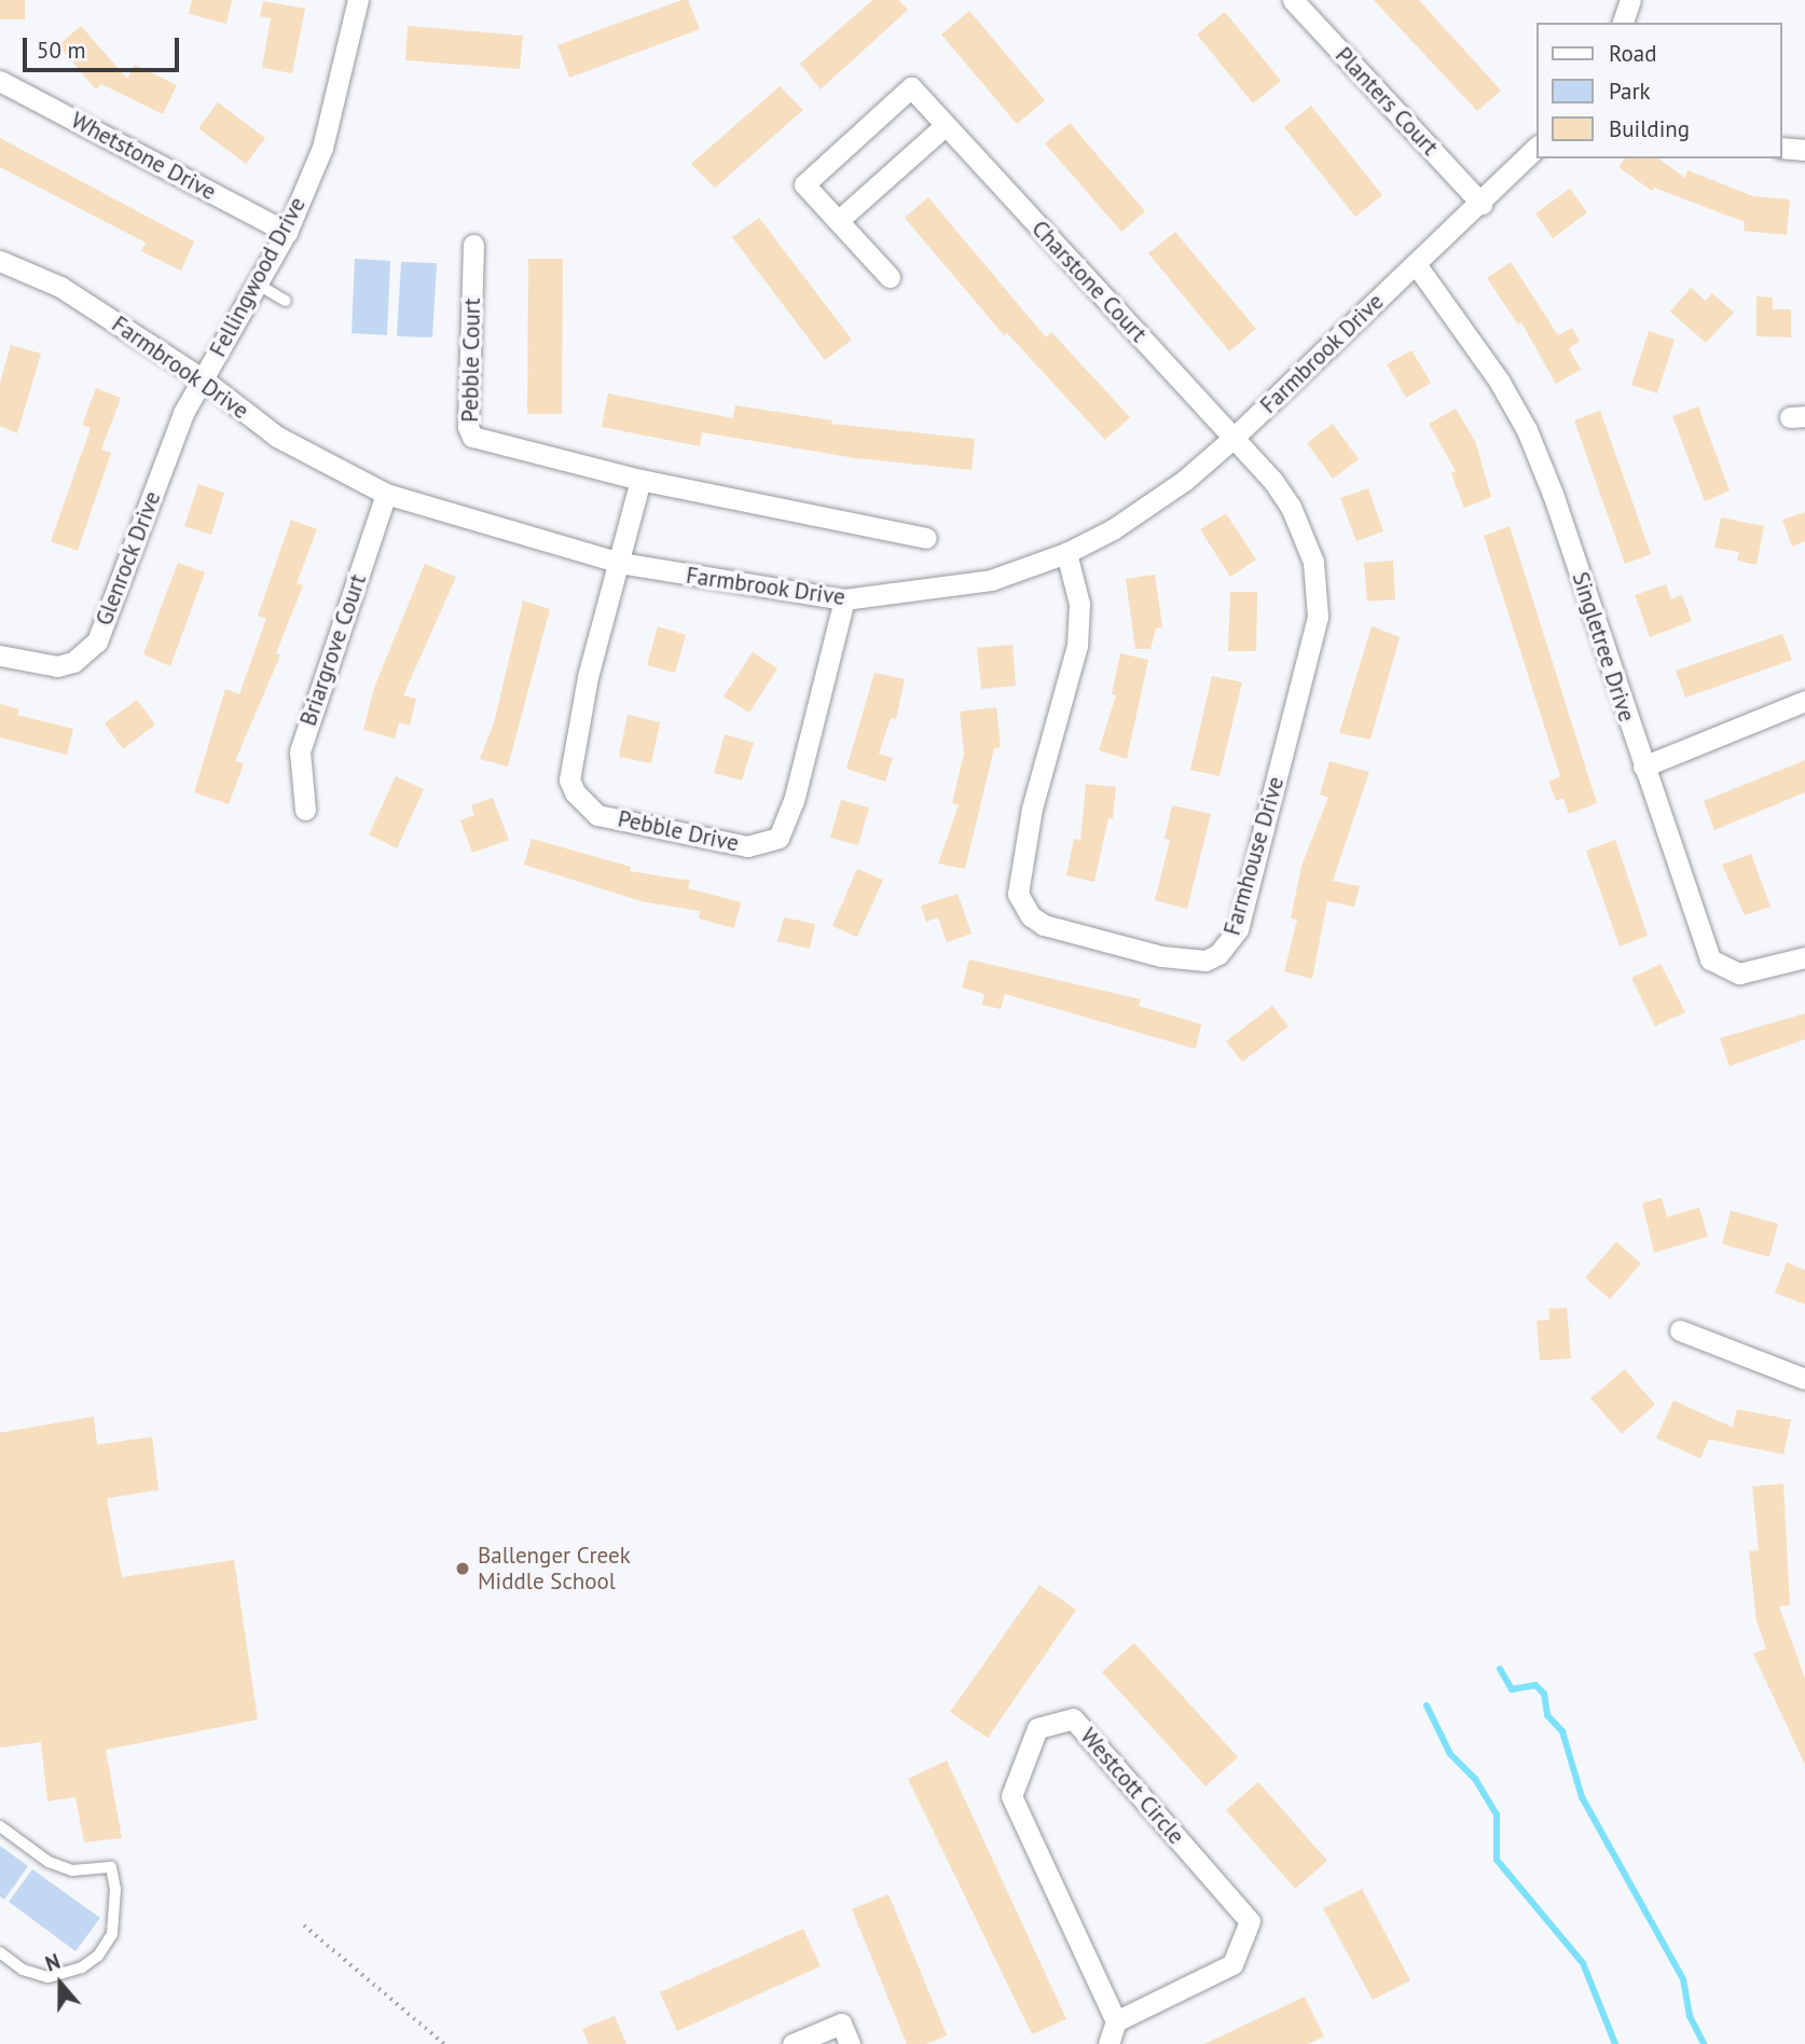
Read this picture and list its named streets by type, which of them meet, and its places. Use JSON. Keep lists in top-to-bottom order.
{
  "streets": {
    "street": [
      "Planters Court",
      "Whetstone Drive",
      "Fellingwood Drive",
      "Charstone Court",
      "Farmbrook Drive",
      "Pebble Court",
      "Glenrock Drive",
      "Singletree Drive",
      "Briargrove Court",
      "Pebble Drive",
      "Farmhouse Drive",
      "Westcott Circle"
    ]
  },
  "crossings": [
    ["Planters Court", "Farmbrook Drive"],
    ["Whetstone Drive", "Fellingwood Drive"],
    ["Fellingwood Drive", "Farmbrook Drive"],
    ["Fellingwood Drive", "Glenrock Drive"],
    ["Charstone Court", "Farmbrook Drive"],
    ["Charstone Court", "Farmhouse Drive"],
    ["Farmbrook Drive", "Glenrock Drive"],
    ["Farmbrook Drive", "Singletree Drive"],
    ["Farmbrook Drive", "Briargrove Court"],
    ["Farmbrook Drive", "Pebble Drive"],
    ["Farmbrook Drive", "Farmhouse Drive"]
  ],
  "places": ["Ballenger Creek Middle School"],
  "legend": ["Road", "Park", "Building"],
  "scale_bar": "50 m",
  "north": "top"
}
